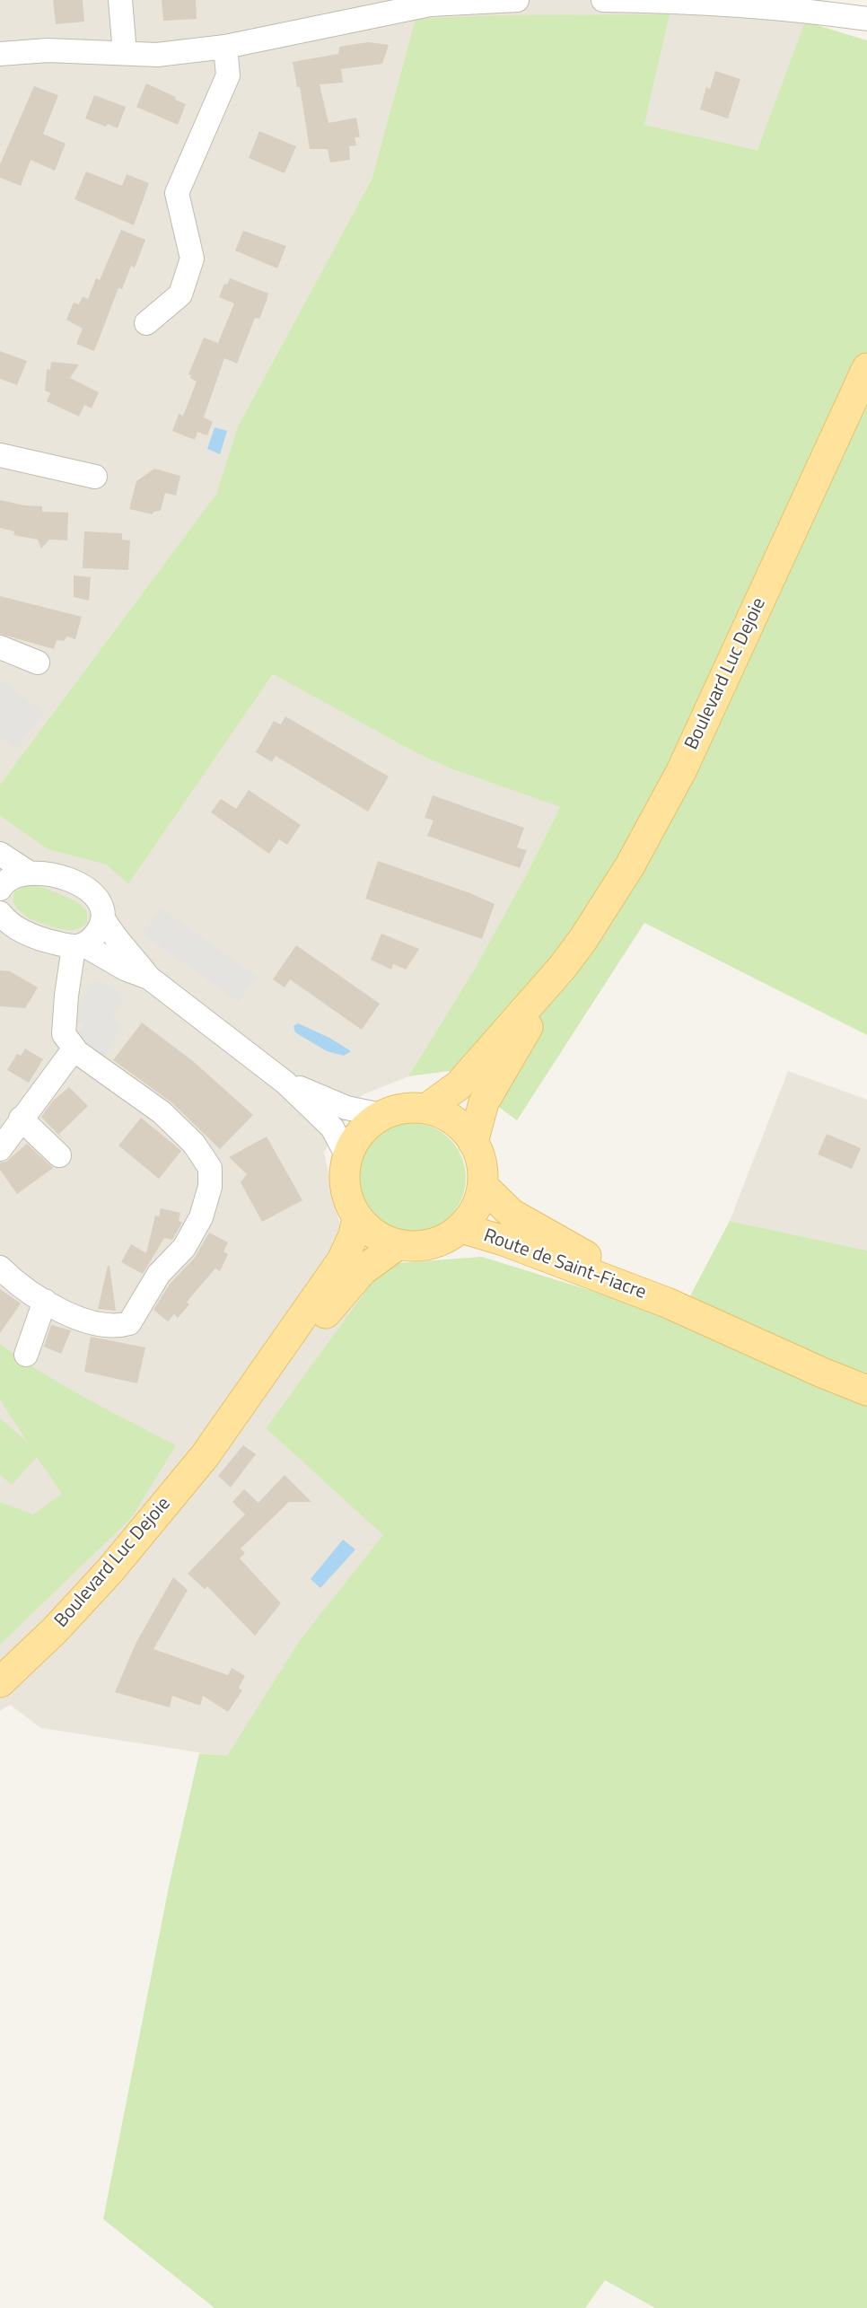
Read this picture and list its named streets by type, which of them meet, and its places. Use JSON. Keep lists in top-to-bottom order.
{
  "streets": {
    "main road": ["Boulevard Luc Dejoie", "Route de Saint-Fiacre"]
  },
  "crossings": [
    ["Boulevard Luc Dejoie", "Route de Saint-Fiacre"]
  ]
}
